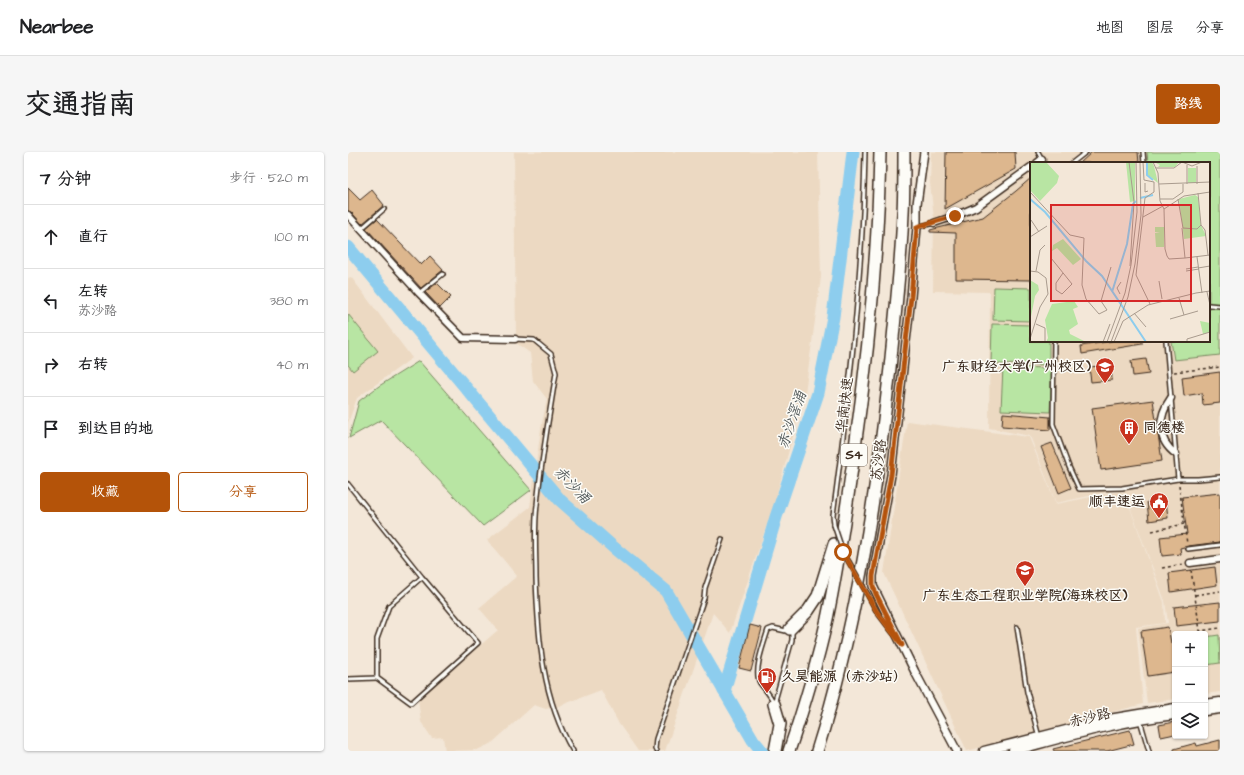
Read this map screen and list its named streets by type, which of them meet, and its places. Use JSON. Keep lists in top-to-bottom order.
{
  "streets": {
    "highway": ["华南快速", "S4"],
    "main road": ["赤沙路"],
    "street": ["苏沙路"]
  },
  "water": ["赤沙滘涌", "赤沙涌"],
  "places": {
    "school or university": ["广东财经大学(广州校区)", "广东生态工程职业学院(海珠校区)"],
    "building": ["同德楼"],
    "public building": ["顺丰速运"],
    "fuel station": ["久昊能源（赤沙站）"]
  },
  "page": {
    "header": "Nearbee",
    "nav": ["地图", "图层", "分享"],
    "title": "交通指南",
    "buttons": [
      "路线",
      ["收藏", "分享"]
    ],
    "heading": ["7 分钟", "步行 · 520 m"],
    "list": [
      ["直行", "100 m"],
      ["左转", "苏沙路", "380 m"],
      ["右转", "40 m"],
      "到达目的地"
    ],
    "map_buttons": ["+", "−"]
  }
}
